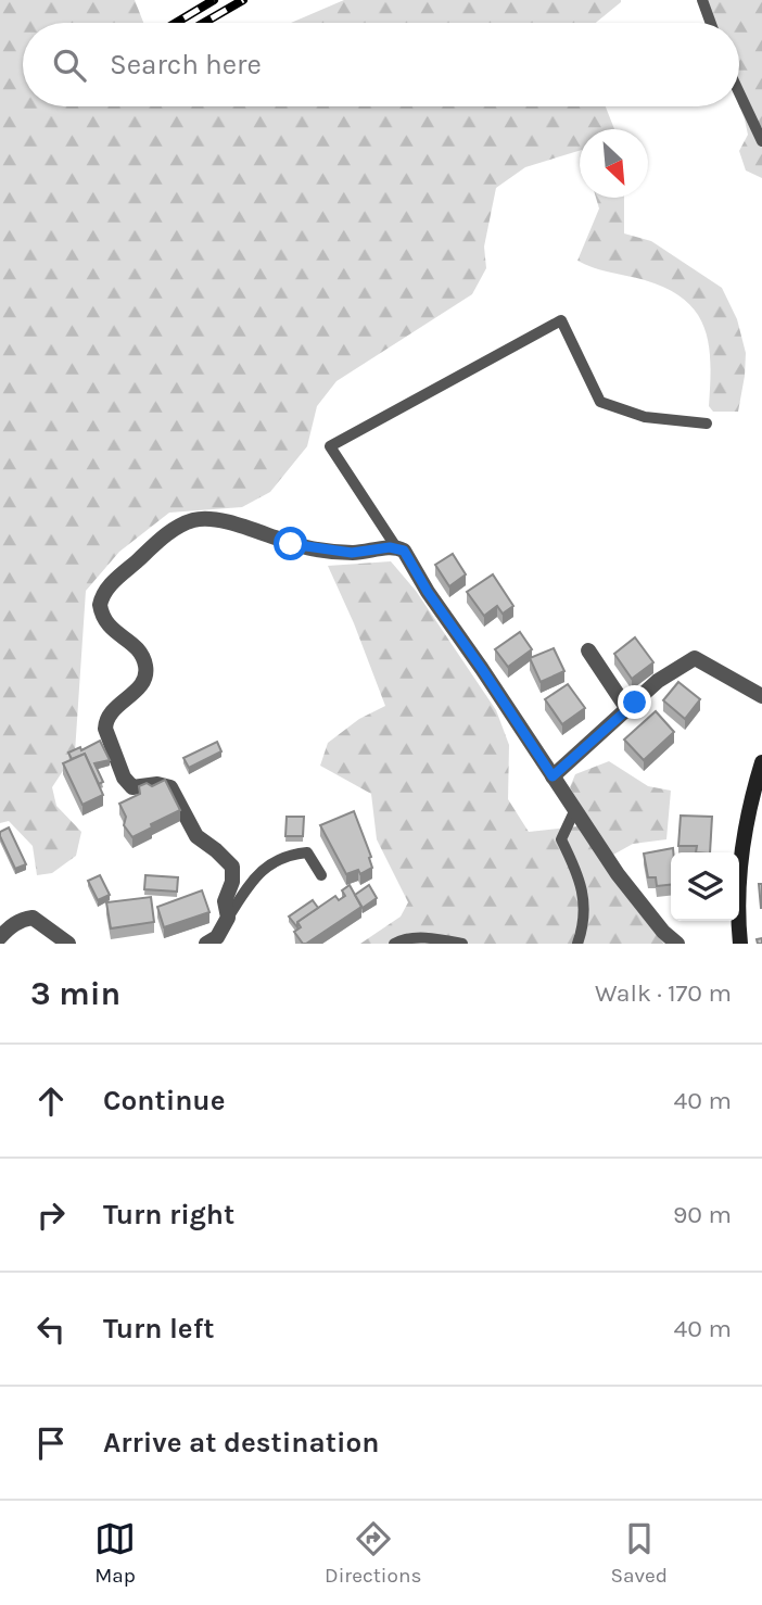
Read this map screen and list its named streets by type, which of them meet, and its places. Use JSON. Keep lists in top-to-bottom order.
{
  "north": "bottom right",
  "page": {
    "search": "Search here",
    "heading": ["3 min", "Walk · 170 m"],
    "list": [
      ["Continue", "40 m"],
      ["Turn right", "90 m"],
      ["Turn left", "40 m"],
      "Arrive at destination"
    ],
    "nav": ["Map", "Directions", "Saved"]
  }
}
